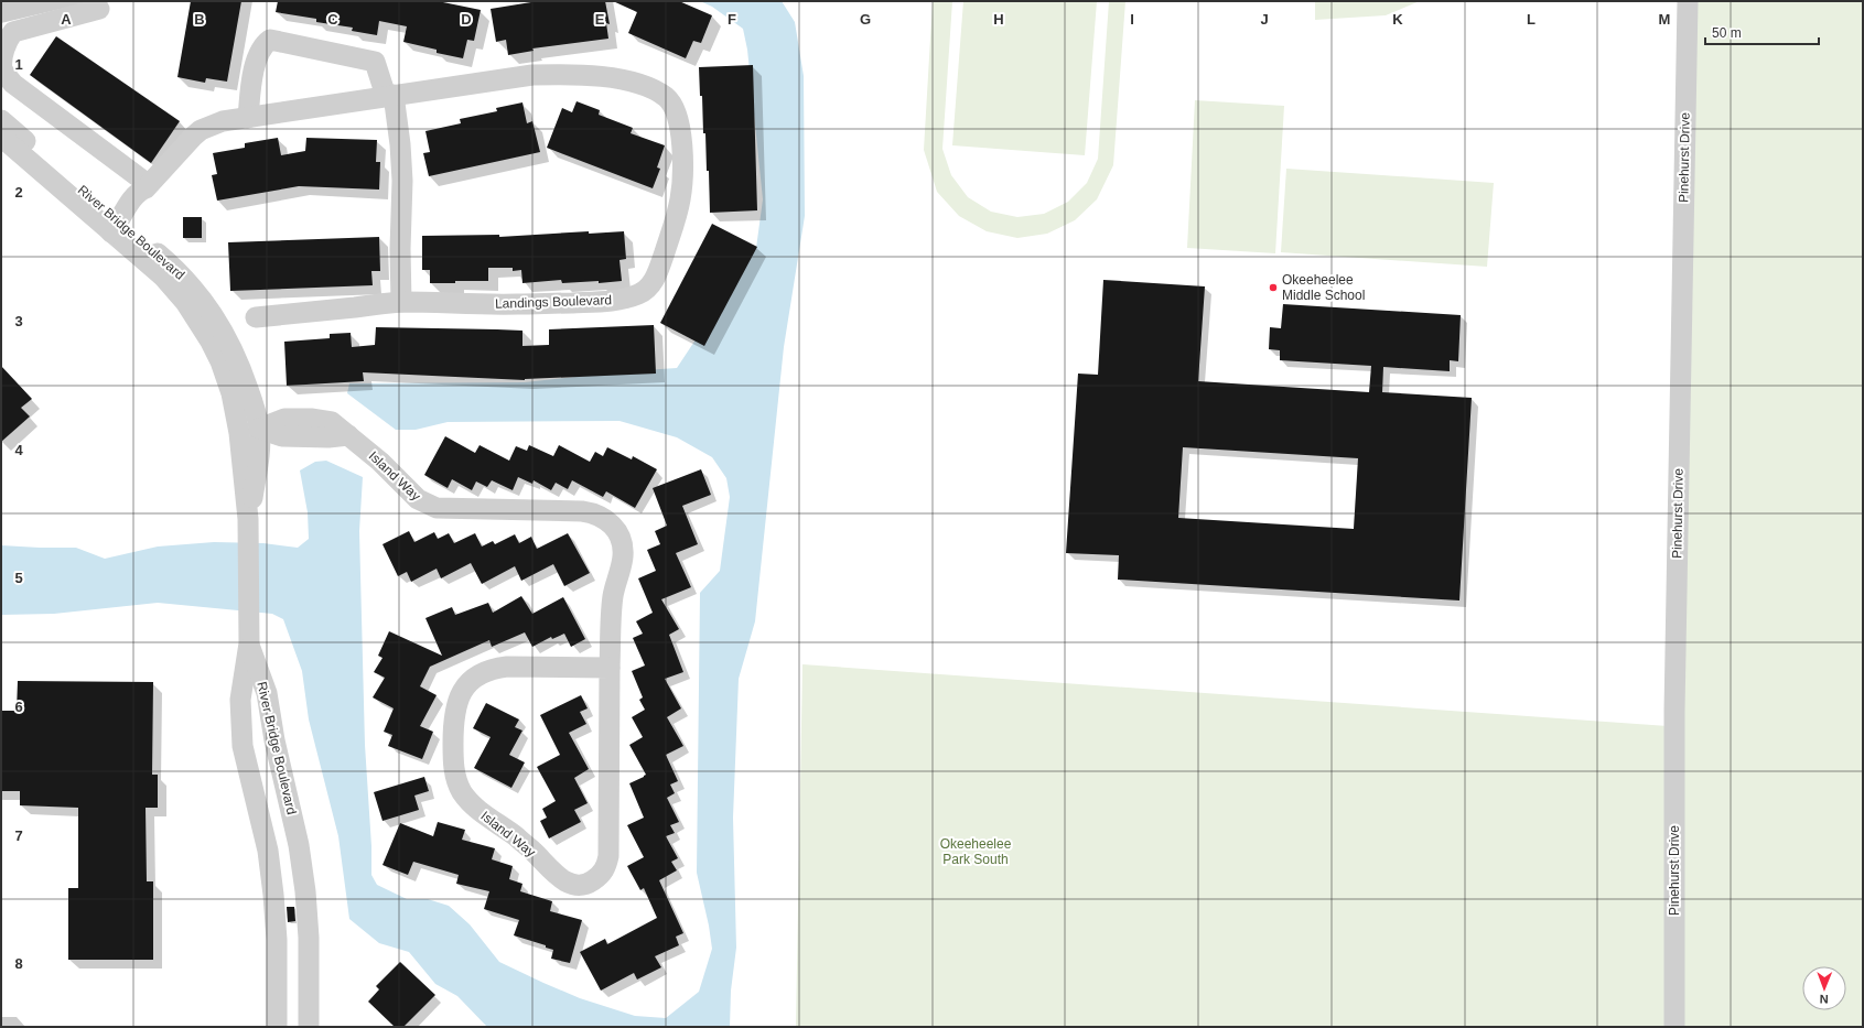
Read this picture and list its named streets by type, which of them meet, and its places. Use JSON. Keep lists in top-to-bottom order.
{
  "streets": {
    "street": [
      "Pinehurst Drive",
      "River Bridge Boulevard",
      "Landings Boulevard",
      "Island Way"
    ]
  },
  "crossings": [
    ["River Bridge Boulevard", "Island Way"]
  ],
  "parks": ["Okeeheelee Park South"],
  "places": ["Okeeheelee Middle School"],
  "scale_bar": "50 m",
  "north": "bottom",
  "grid": {
    "columns": [
      "A",
      "B",
      "C",
      "D",
      "E",
      "F",
      "G",
      "H",
      "I",
      "J",
      "K",
      "L",
      "M"
    ],
    "rows": [
      "1",
      "2",
      "3",
      "4",
      "5",
      "6",
      "7",
      "8"
    ]
  }
}
